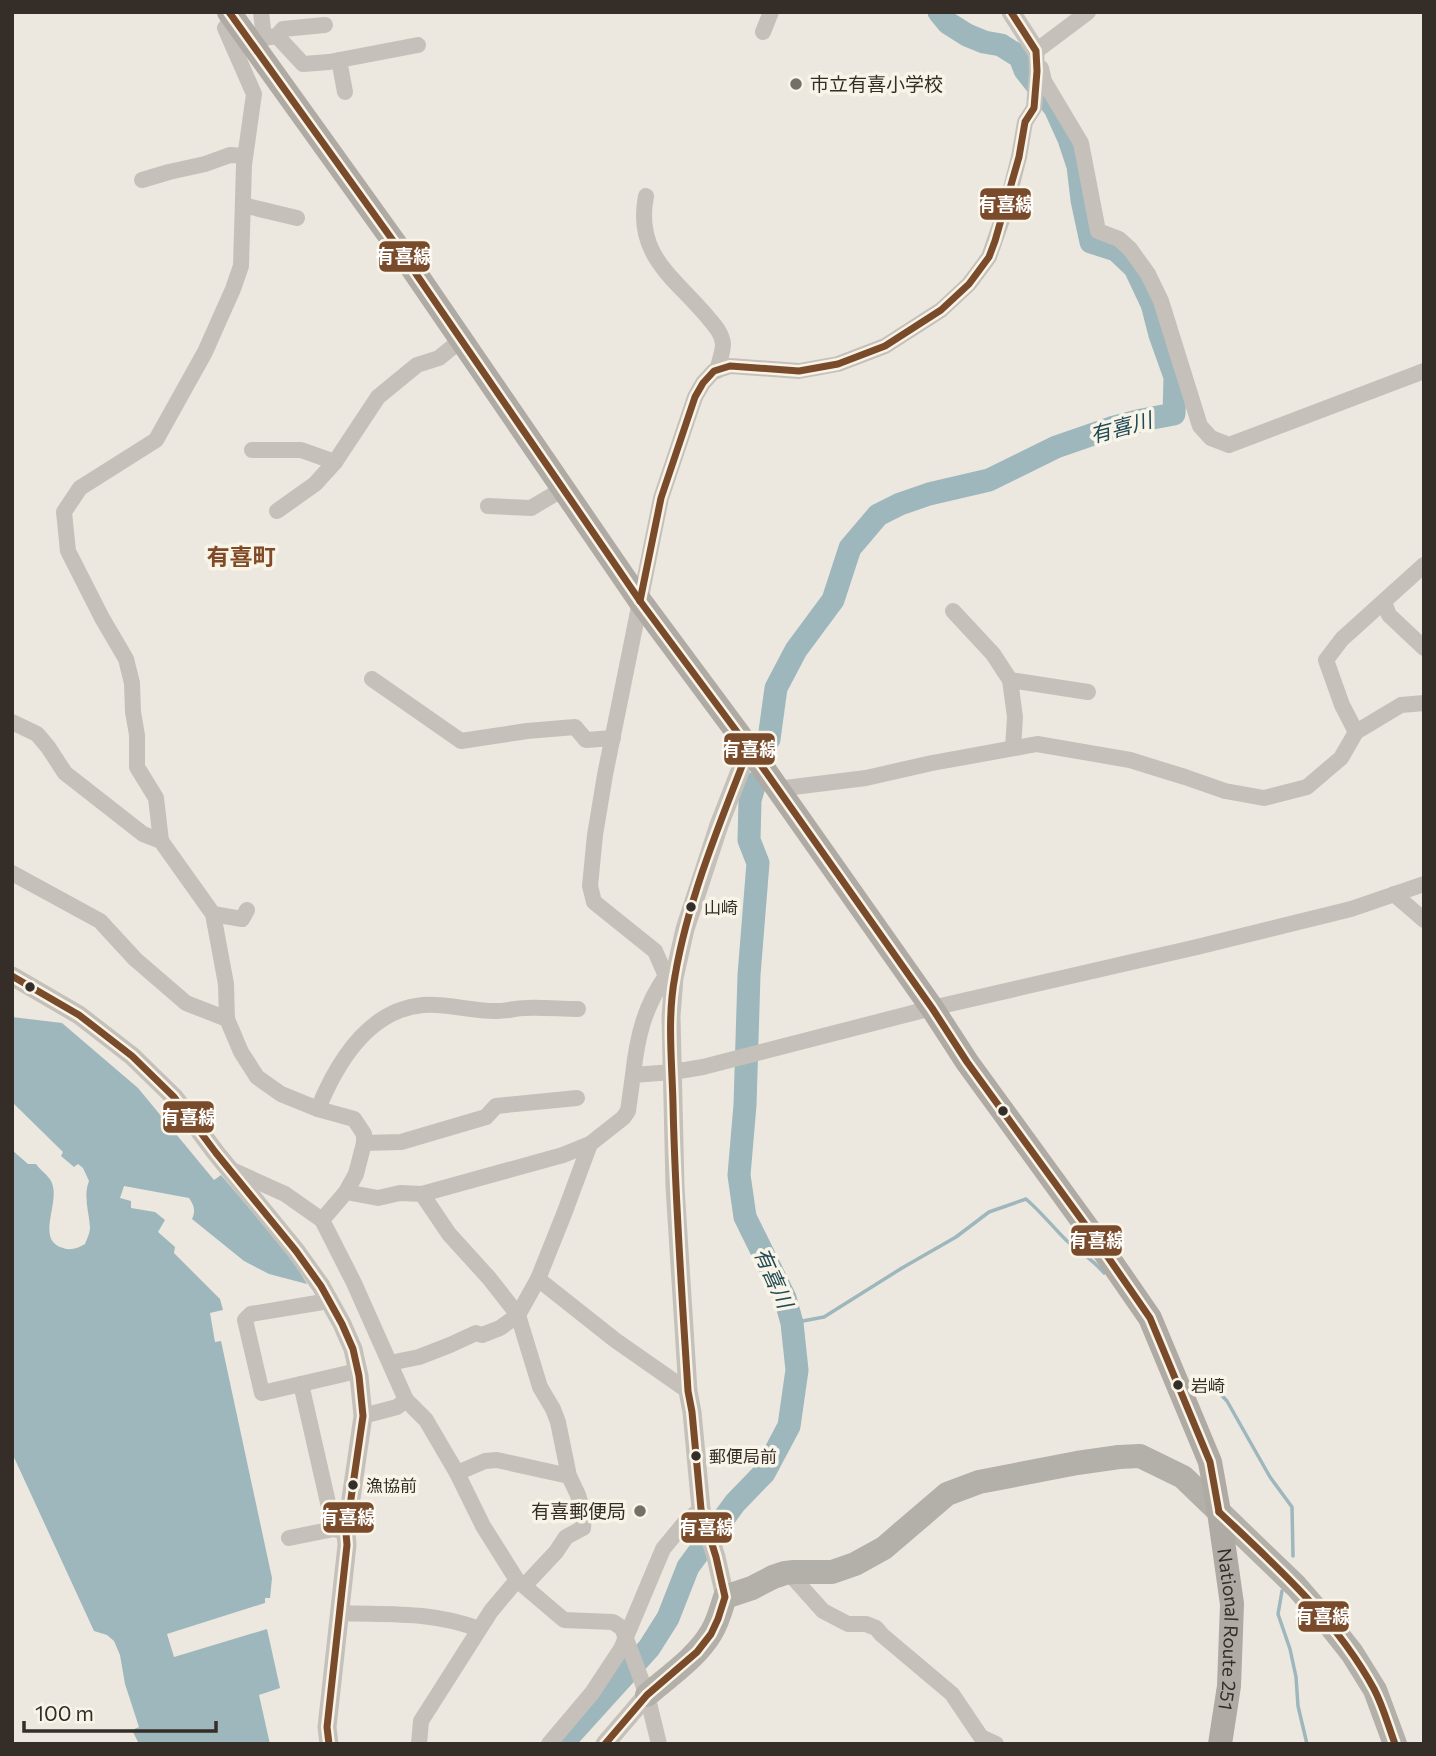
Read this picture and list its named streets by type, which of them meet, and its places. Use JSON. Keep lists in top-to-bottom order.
{
  "streets": {
    "highway": ["National Route 251"]
  },
  "districts": ["有喜町"],
  "water": ["有喜川"],
  "places": [
    "市立有喜小学校",
    "山崎",
    "岩崎",
    "郵便局前",
    "漁協前",
    "有喜郵便局"
  ],
  "lines": ["transit line 有喜線"],
  "scale_bar": "100 m"
}
